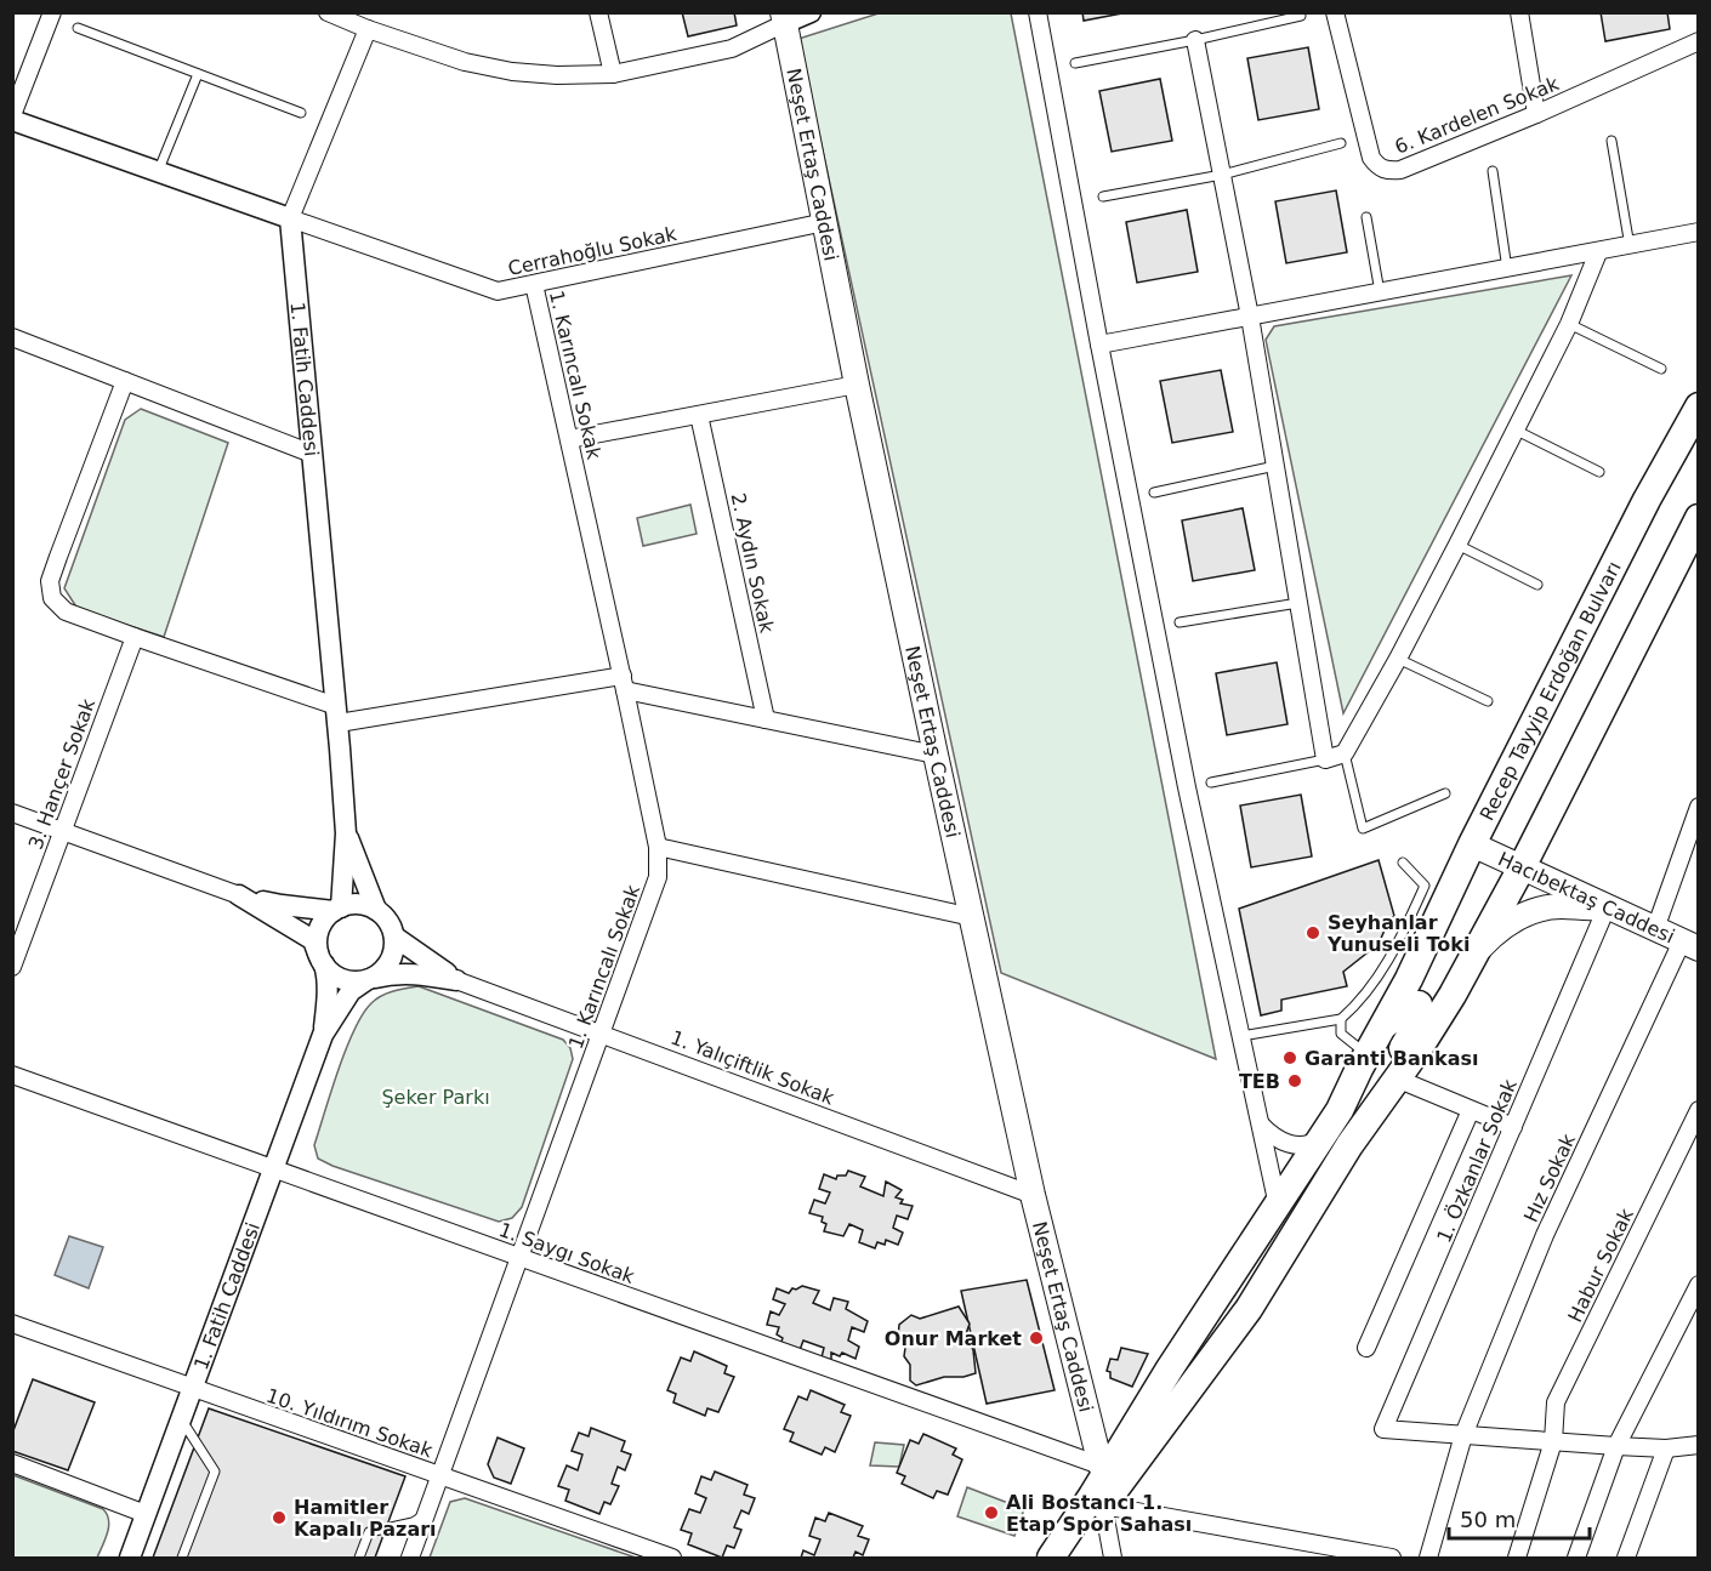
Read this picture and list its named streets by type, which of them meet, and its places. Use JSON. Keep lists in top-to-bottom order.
{
  "streets": {
    "main road": ["Neşet Ertaş Caddesi", "Recep Tayyip Erdoğan Bulvarı", "Hacıbektaş Caddesi"],
    "street": [
      "6. Kardelen Sokak",
      "Cerrahoğlu Sokak",
      "1. Karıncalı Sokak",
      "1. Fatih Caddesi",
      "2. Aydın Sokak",
      "3. Hançer Sokak",
      "1. Yalıçiftlik Sokak",
      "1. Özkanlar Sokak",
      "Hız Sokak",
      "1. Saygı Sokak",
      "Habur Sokak",
      "10. Yıldırım Sokak"
    ]
  },
  "crossings": [
    ["Neşet Ertaş Caddesi", "Cerrahoğlu Sokak"],
    ["Neşet Ertaş Caddesi", "Recep Tayyip Erdoğan Bulvarı"],
    ["Neşet Ertaş Caddesi", "1. Yalıçiftlik Sokak"],
    ["Neşet Ertaş Caddesi", "1. Saygı Sokak"],
    ["Cerrahoğlu Sokak", "1. Karıncalı Sokak"],
    ["Cerrahoğlu Sokak", "1. Fatih Caddesi"],
    ["1. Karıncalı Sokak", "1. Yalıçiftlik Sokak"],
    ["1. Karıncalı Sokak", "1. Saygı Sokak"],
    ["1. Karıncalı Sokak", "10. Yıldırım Sokak"],
    ["1. Fatih Caddesi", "1. Saygı Sokak"],
    ["1. Fatih Caddesi", "10. Yıldırım Sokak"],
    ["Recep Tayyip Erdoğan Bulvarı", "Hacıbektaş Caddesi"],
    ["Recep Tayyip Erdoğan Bulvarı", "1. Saygı Sokak"],
    ["Hacıbektaş Caddesi", "1. Özkanlar Sokak"],
    ["Hacıbektaş Caddesi", "Hız Sokak"],
    ["1. Özkanlar Sokak", "Hız Sokak"]
  ],
  "parks": ["Şeker Parkı"],
  "places": [
    "Seyhanlar Yunuseli Toki",
    "Garanti Bankası",
    "TEB",
    "Onur Market",
    "Ali Bostancı 1. Etap Spor Sahası",
    "Hamitler Kapalı Pazarı"
  ],
  "scale_bar": "50 m"
}
